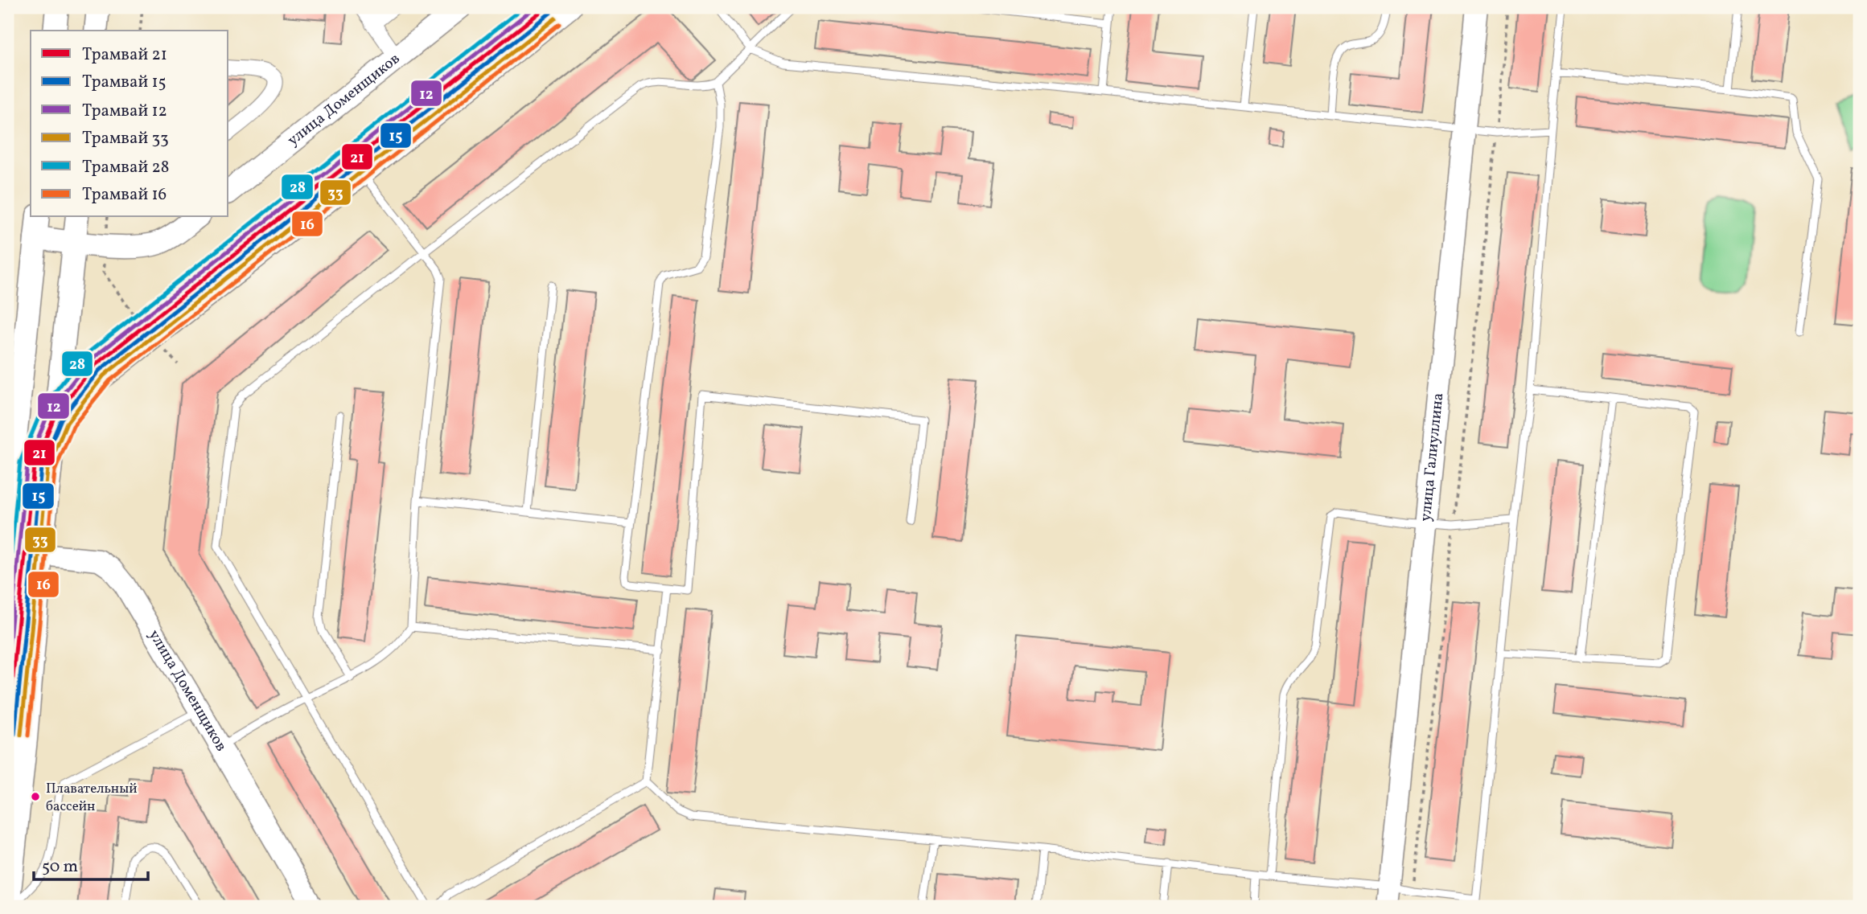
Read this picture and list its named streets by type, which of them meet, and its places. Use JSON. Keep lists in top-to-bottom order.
{
  "streets": {
    "main road": ["улица Доменщиков"],
    "street": ["улица Галиуллина"]
  },
  "places": ["Плавательный бассейн"],
  "lines": [
    "tram line 21",
    "tram line 12",
    "tram line 28",
    "tram line 15",
    "tram line 33",
    "tram line 16"
  ],
  "legend": [
    "Трамвай 21",
    "Трамвай 15",
    "Трамвай 12",
    "Трамвай 33",
    "Трамвай 28",
    "Трамвай 16"
  ],
  "scale_bar": "50 m"
}
